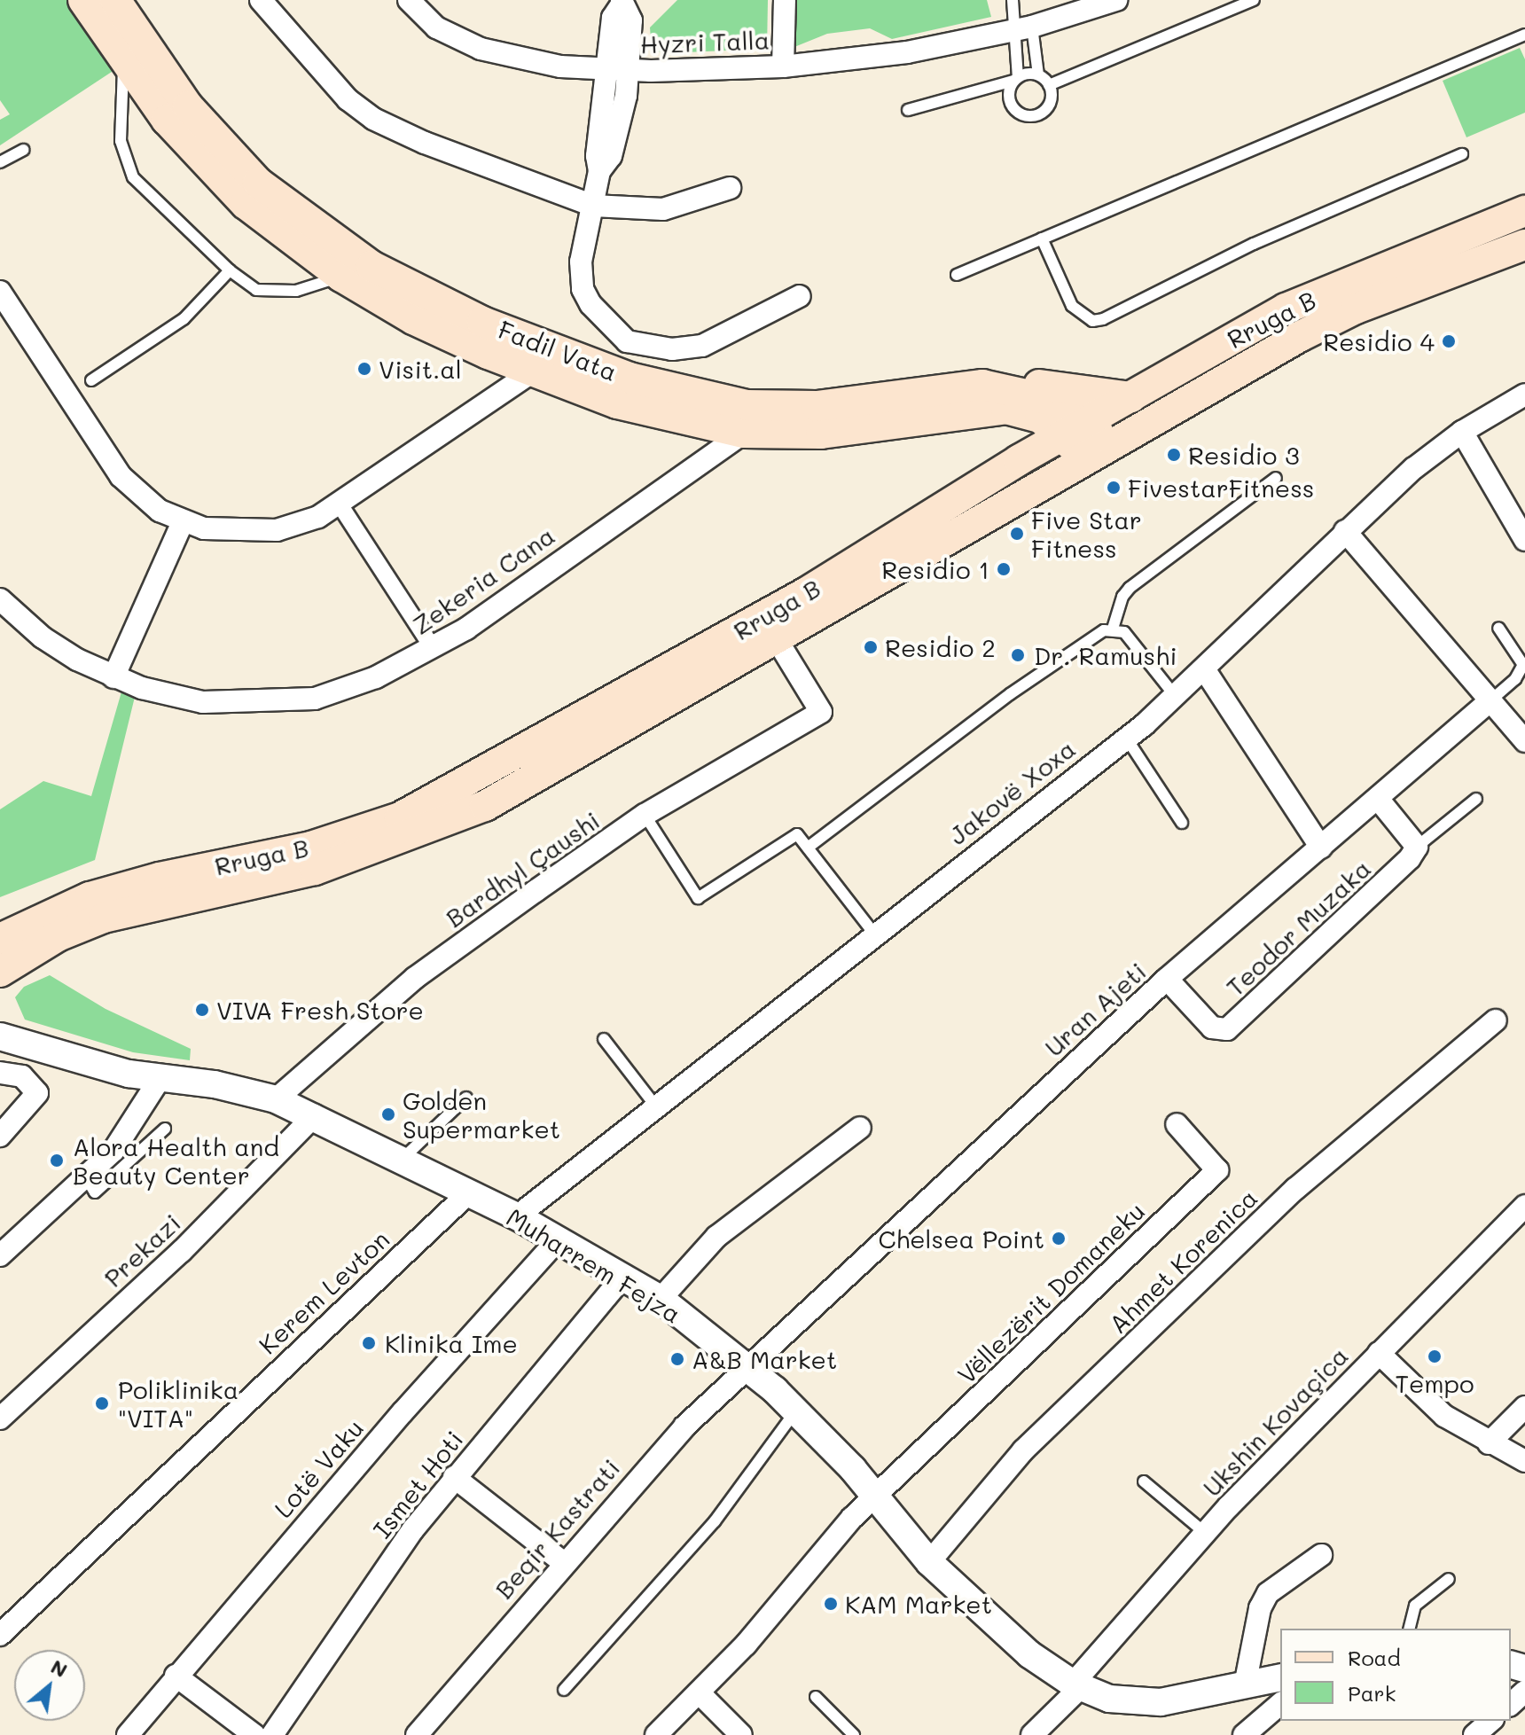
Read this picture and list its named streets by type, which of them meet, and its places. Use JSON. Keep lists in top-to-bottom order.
{
  "streets": {
    "main road": ["Rruga B", "Fadil Vata"],
    "street": [
      "Hyzri Talla",
      "Zekeria Cana",
      "Jakovë Xoxa",
      "Bardhyl Çaushi",
      "Teodor Muzaka",
      "Uran Ajeti",
      "Prekazi",
      "Ahmet Korenica",
      "Muharrem Fejza",
      "Kerem Levton",
      "Vëllezërit Domaneku",
      "Ukshin Kovaçica",
      "Lotë Vaku",
      "Ismet Hoti",
      "Beqir Kastrati"
    ]
  },
  "crossings": [
    ["Rruga B", "Fadil Vata"],
    ["Rruga B", "Bardhyl Çaushi"],
    ["Fadil Vata", "Zekeria Cana"],
    ["Jakovë Xoxa", "Muharrem Fejza"],
    ["Bardhyl Çaushi", "Muharrem Fejza"],
    ["Teodor Muzaka", "Uran Ajeti"],
    ["Uran Ajeti", "Muharrem Fejza"],
    ["Uran Ajeti", "Beqir Kastrati"],
    ["Prekazi", "Muharrem Fejza"],
    ["Ahmet Korenica", "Muharrem Fejza"],
    ["Muharrem Fejza", "Kerem Levton"],
    ["Muharrem Fejza", "Vëllezërit Domaneku"],
    ["Muharrem Fejza", "Ukshin Kovaçica"],
    ["Muharrem Fejza", "Lotë Vaku"],
    ["Muharrem Fejza", "Ismet Hoti"],
    ["Muharrem Fejza", "Beqir Kastrati"]
  ],
  "places": [
    "Residio 4",
    "Visit.al",
    "Residio 3",
    "FivestarFitness",
    "Five Star Fitness",
    "Residio 1",
    "Residio 2",
    "Dr. Ramushi",
    "VIVA Fresh Store",
    "Golden Supermarket",
    "Alora Health and Beauty Center",
    "Chelsea Point",
    "Klinika Ime",
    "Tempo",
    "A&B Market",
    "Poliklinika \"VITA\"",
    "KAM Market"
  ],
  "legend": ["Road", "Park"],
  "north": "top right"
}
